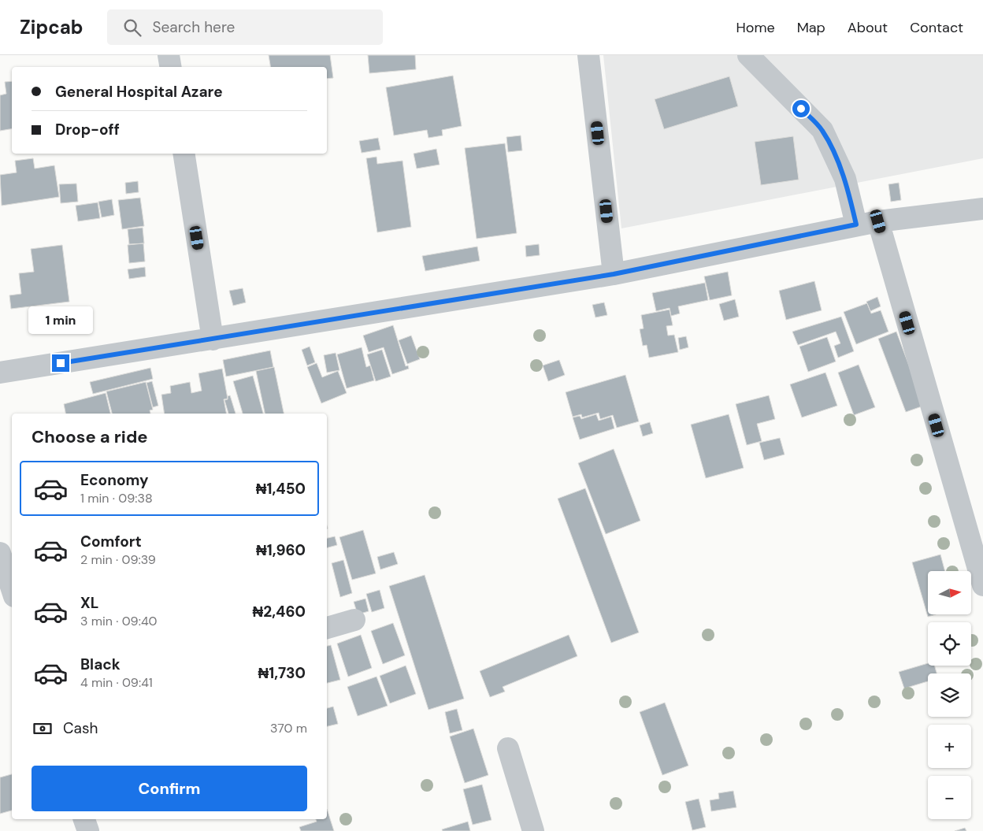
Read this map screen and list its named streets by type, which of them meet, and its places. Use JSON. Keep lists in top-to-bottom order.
{
  "north": "right",
  "page": {
    "header": "Zipcab",
    "search": "Search here",
    "nav": [
      "Home",
      "Map",
      "About",
      "Contact"
    ],
    "banner": ["General Hospital Azare", "Drop-off"],
    "bubble": "1 min",
    "heading": "Choose a ride",
    "list": [
      {
        "name": "Economy",
        "note": "1 min · 09:38",
        "value": "₦1,450"
      },
      {
        "name": "Comfort",
        "note": "2 min · 09:39",
        "value": "₦1,960"
      },
      {
        "name": "XL",
        "note": "3 min · 09:40",
        "value": "₦2,460"
      },
      {
        "name": "Black",
        "note": "4 min · 09:41",
        "value": "₦1,730"
      }
    ],
    "map_buttons": ["+", "−"],
    "pay": ["Cash", "370 m"],
    "buttons": "Confirm"
  }
}
